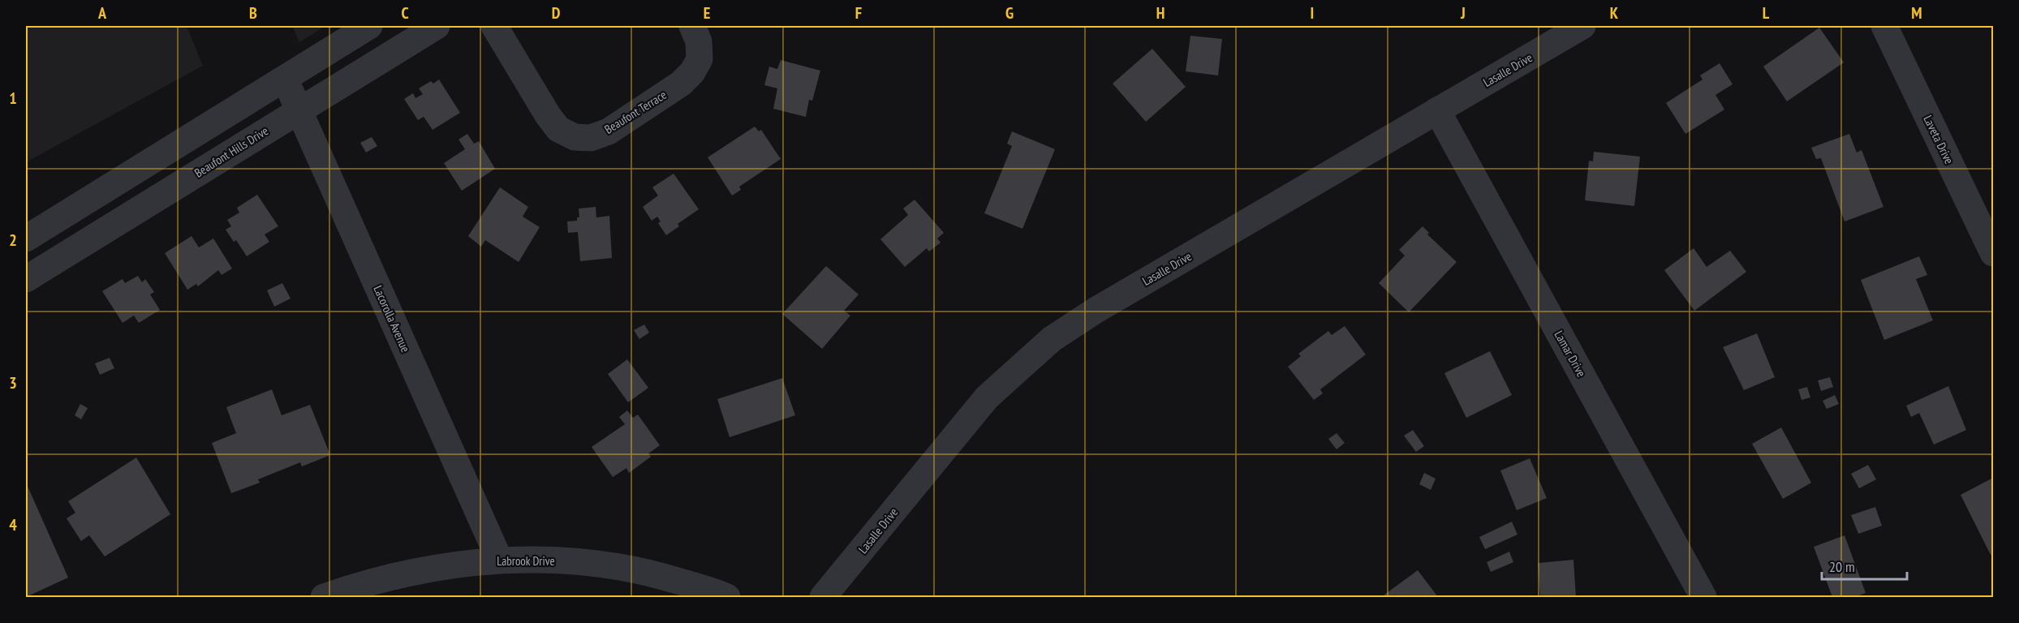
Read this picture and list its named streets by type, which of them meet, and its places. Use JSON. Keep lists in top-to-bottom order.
{
  "streets": {
    "street": [
      "Lasalle Drive",
      "Beaufont Terrace",
      "Laveta Drive",
      "Beaufont Hills Drive",
      "Lacorolla Avenue",
      "Lamar Drive",
      "Labrook Drive"
    ]
  },
  "crossings": [
    ["Lasalle Drive", "Lamar Drive"],
    ["Beaufont Hills Drive", "Lacorolla Avenue"],
    ["Lacorolla Avenue", "Labrook Drive"]
  ],
  "scale_bar": "20 m",
  "grid": {
    "columns": [
      "A",
      "B",
      "C",
      "D",
      "E",
      "F",
      "G",
      "H",
      "I",
      "J",
      "K",
      "L",
      "M"
    ],
    "rows": [
      "1",
      "2",
      "3",
      "4"
    ]
  }
}
